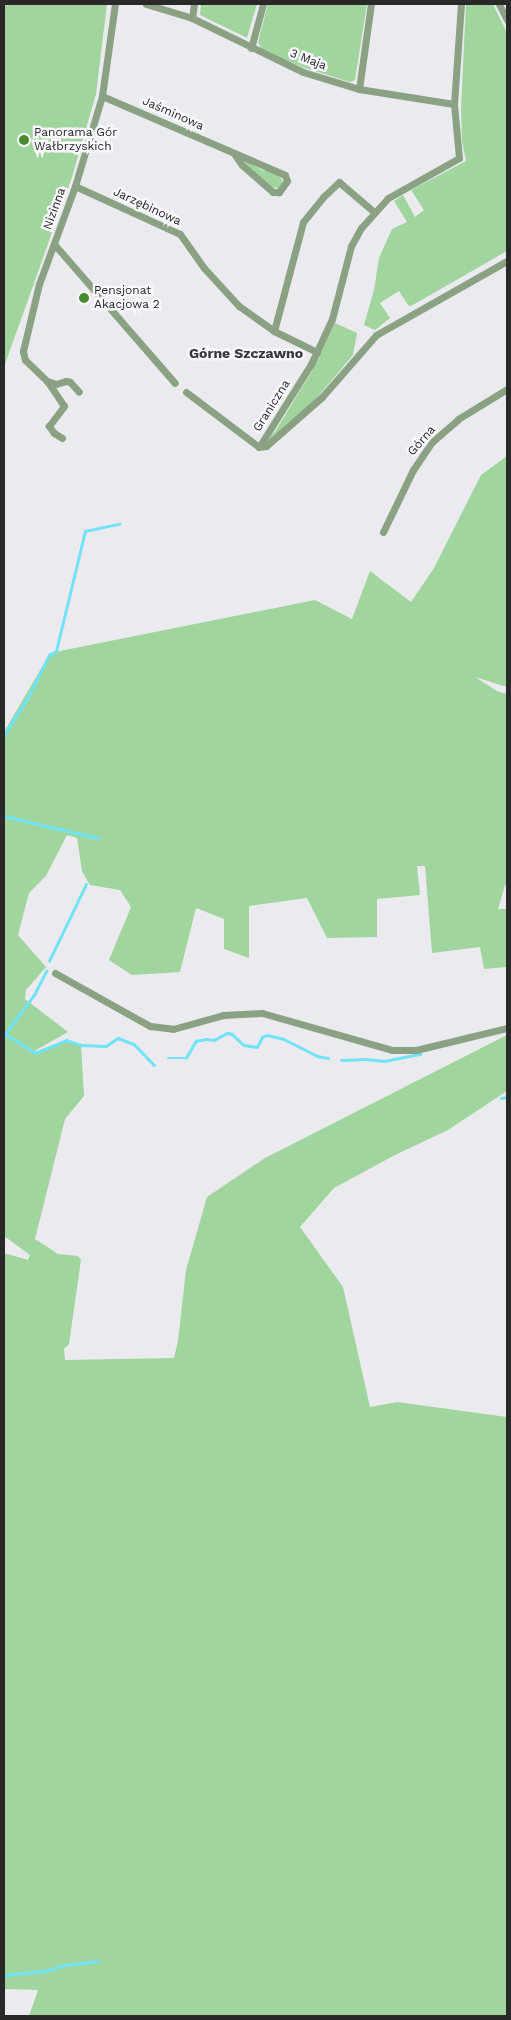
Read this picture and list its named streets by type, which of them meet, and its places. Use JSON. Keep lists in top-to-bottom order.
{
  "streets": {
    "street": [
      "3 Maja",
      "Jaśminowa",
      "Jarzębinowa",
      "Nizinna",
      "Graniczna",
      "Górna"
    ]
  },
  "crossings": [
    ["3 Maja", "Graniczna"],
    ["Jaśminowa", "Nizinna"],
    ["Jarzębinowa", "Nizinna"],
    ["Jarzębinowa", "Graniczna"]
  ],
  "districts": ["Górne Szczawno"],
  "places": ["Panorama Gór Wałbrzyskich", "Pensjonat Akacjowa 2"]
}
